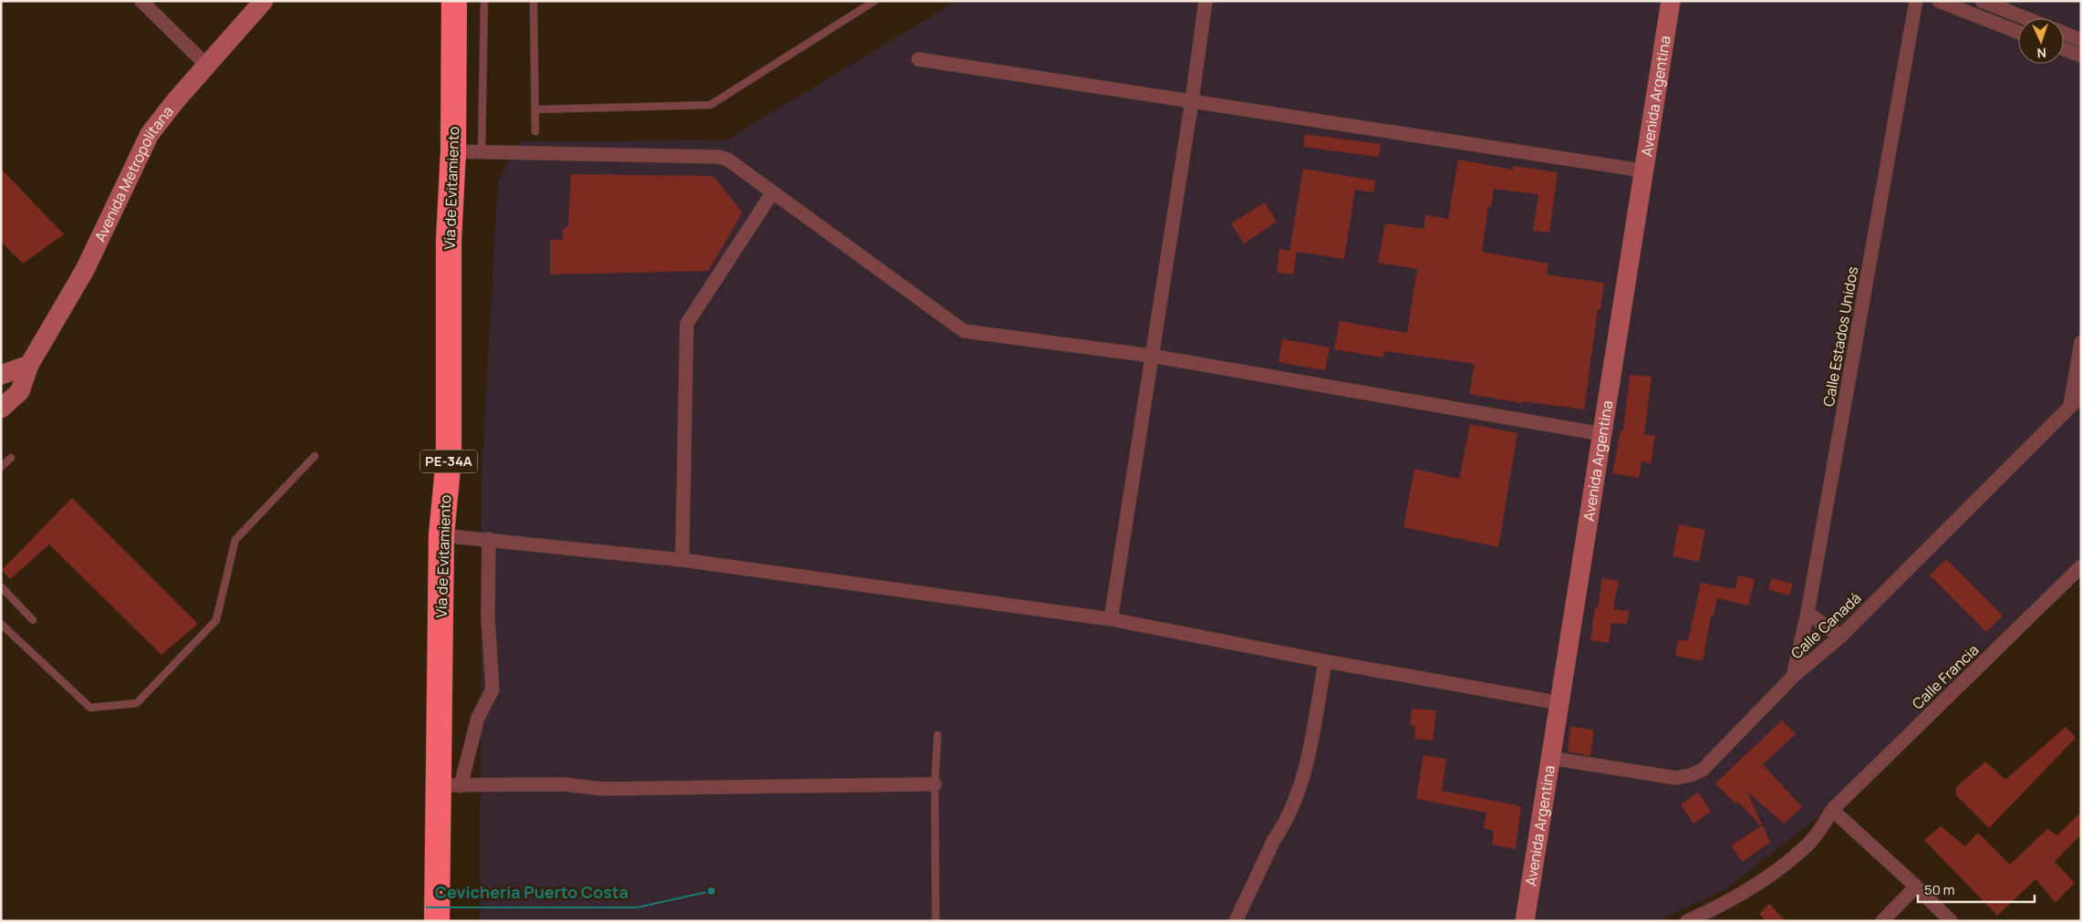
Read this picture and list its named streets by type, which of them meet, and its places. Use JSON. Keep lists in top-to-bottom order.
{
  "streets": {
    "highway": ["Vía de Evitamiento", "PE-34A"],
    "street": [
      "Avenida Argentina",
      "Avenida Metropolitana",
      "Calle Estados Unidos",
      "Calle Canadá",
      "Calle Francia"
    ]
  },
  "crossings": [
    ["Avenida Argentina", "Calle Canadá"],
    ["Calle Estados Unidos", "Calle Canadá"]
  ],
  "places": ["Cevicheria Puerto Costa"],
  "scale_bar": "50 m",
  "north": "bottom"
}
